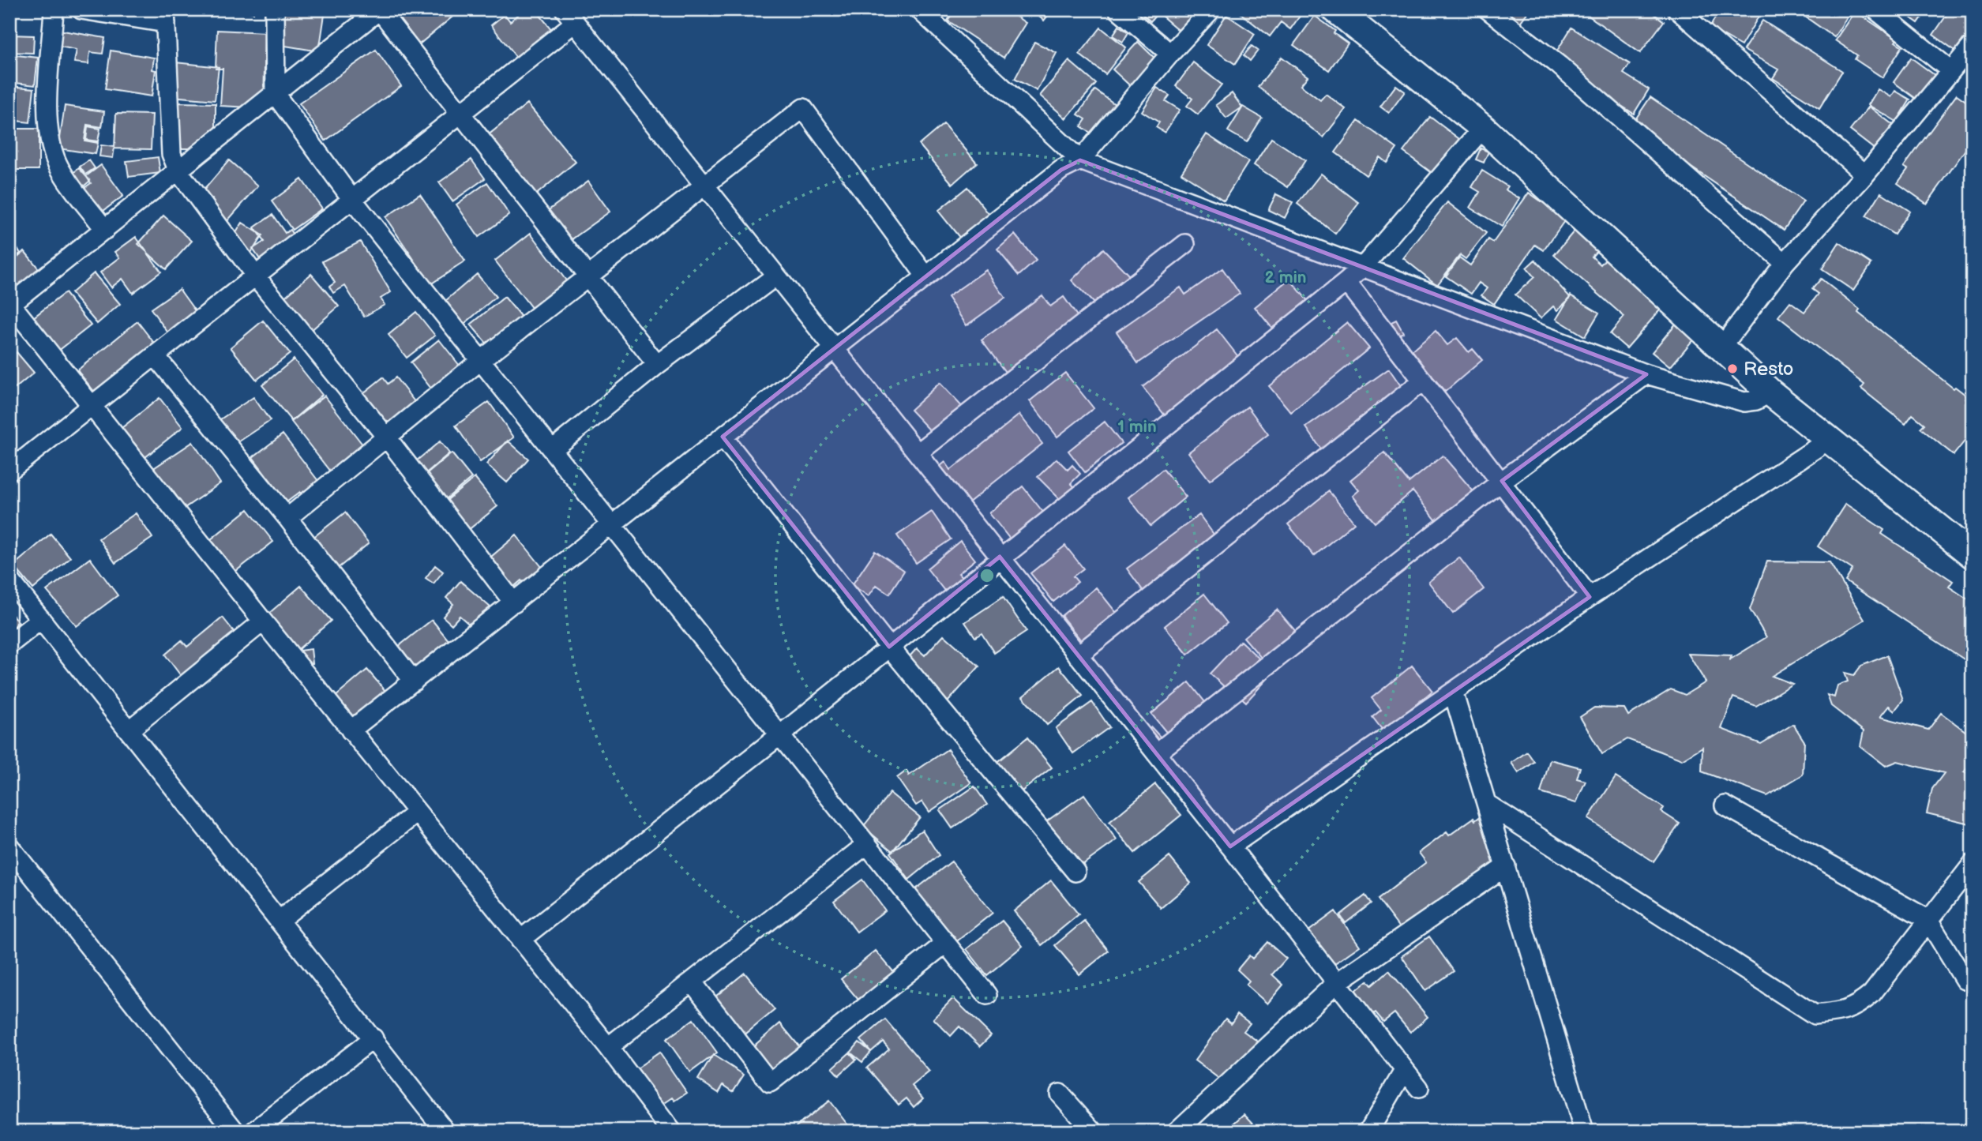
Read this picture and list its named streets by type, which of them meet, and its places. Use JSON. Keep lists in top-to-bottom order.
{
  "places": ["Resto"],
  "rings": ["2 min", "1 min"]
}
